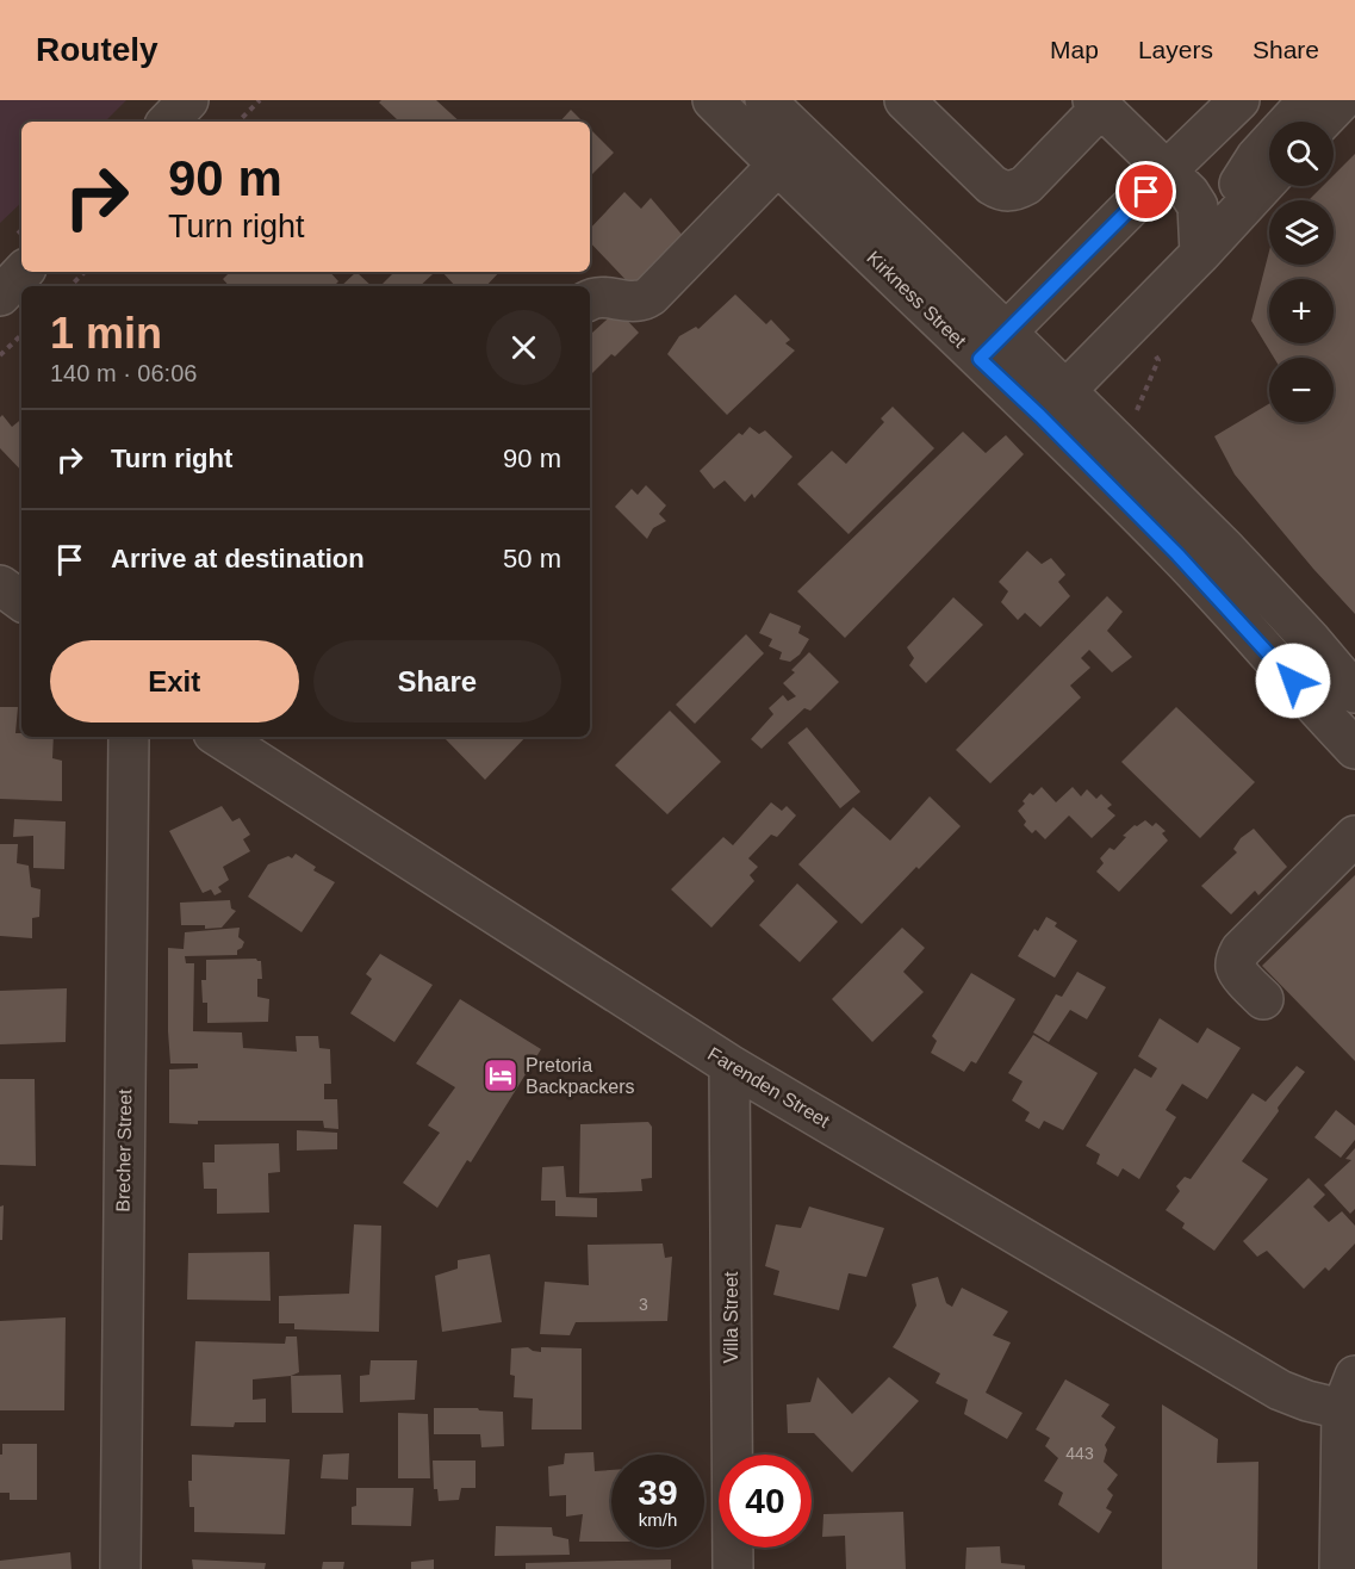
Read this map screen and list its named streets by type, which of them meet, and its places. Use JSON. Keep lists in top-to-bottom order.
{
  "streets": {
    "street": [
      "Kirkness Street",
      "Farenden Street",
      "Brecher Street",
      "Villa Street"
    ]
  },
  "crossings": [
    ["Farenden Street", "Villa Street"]
  ],
  "places": {
    "hotel": ["Pretoria Backpackers"]
  },
  "house_numbers": ["3", "443"],
  "page": {
    "header": "Routely",
    "nav": ["Map", "Layers", "Share"],
    "map_buttons": ["+", "−"],
    "turn": ["90 m", "Turn right"],
    "heading": ["1 min", "140 m · 06:06"],
    "list": [
      {
        "name": "Turn right",
        "value": "90 m"
      },
      {
        "name": "Arrive at destination",
        "value": "50 m"
      }
    ],
    "buttons": ["Exit", "Share"],
    "speed": "39 km/h",
    "limit": "40"
  }
}
